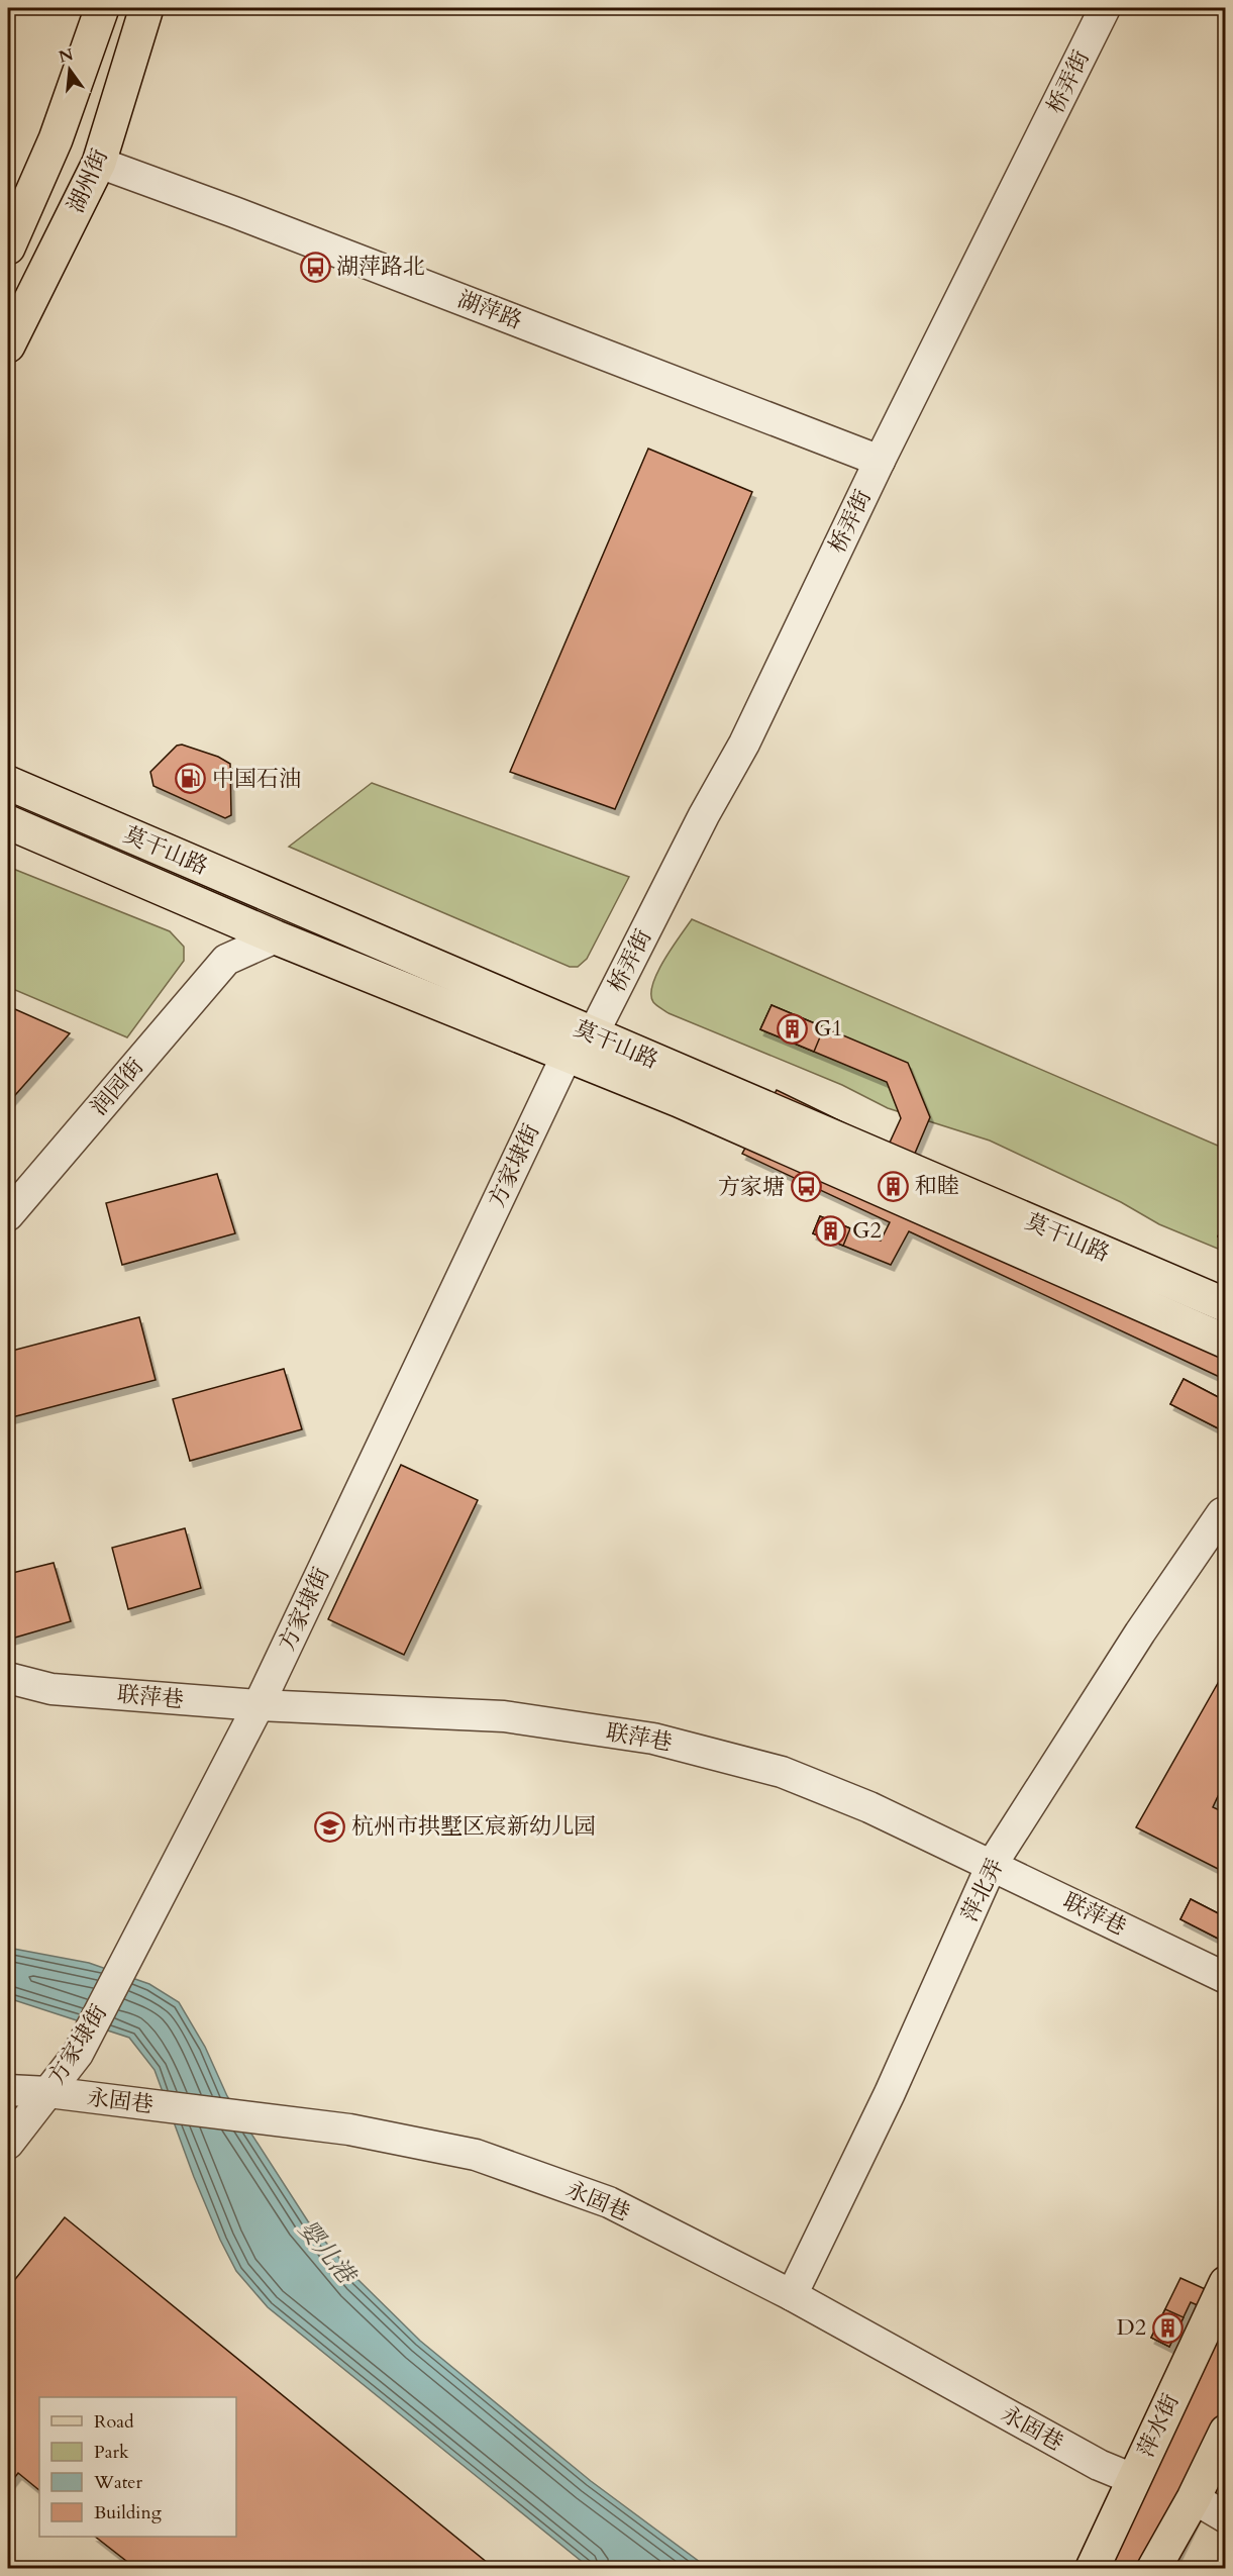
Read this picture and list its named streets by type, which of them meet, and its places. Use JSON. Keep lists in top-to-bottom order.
{
  "streets": {
    "main road": ["湖州街", "莫干山路", "萍水街"],
    "street": [
      "桥弄街",
      "湖萍路",
      "润园街",
      "方家埭街",
      "联萍巷",
      "萍北弄",
      "永固巷"
    ]
  },
  "crossings": [
    ["桥弄街", "湖萍路"],
    ["桥弄街", "莫干山路"],
    ["湖州街", "湖萍路"],
    ["莫干山路", "润园街"],
    ["莫干山路", "方家埭街"],
    ["方家埭街", "联萍巷"],
    ["方家埭街", "永固巷"],
    ["联萍巷", "萍北弄"],
    ["萍北弄", "永固巷"],
    ["永固巷", "萍水街"]
  ],
  "water": ["婴儿港"],
  "places": {
    "bus stop": ["湖萍路北", "方家塘"],
    "fuel station": ["中国石油"],
    "building": [
      "G1",
      "和睦",
      "G2",
      "D2"
    ],
    "school or university": ["杭州市拱墅区宸新幼儿园"]
  },
  "legend": [
    "Road",
    "Park",
    "Water",
    "Building"
  ],
  "north": "top"
}
